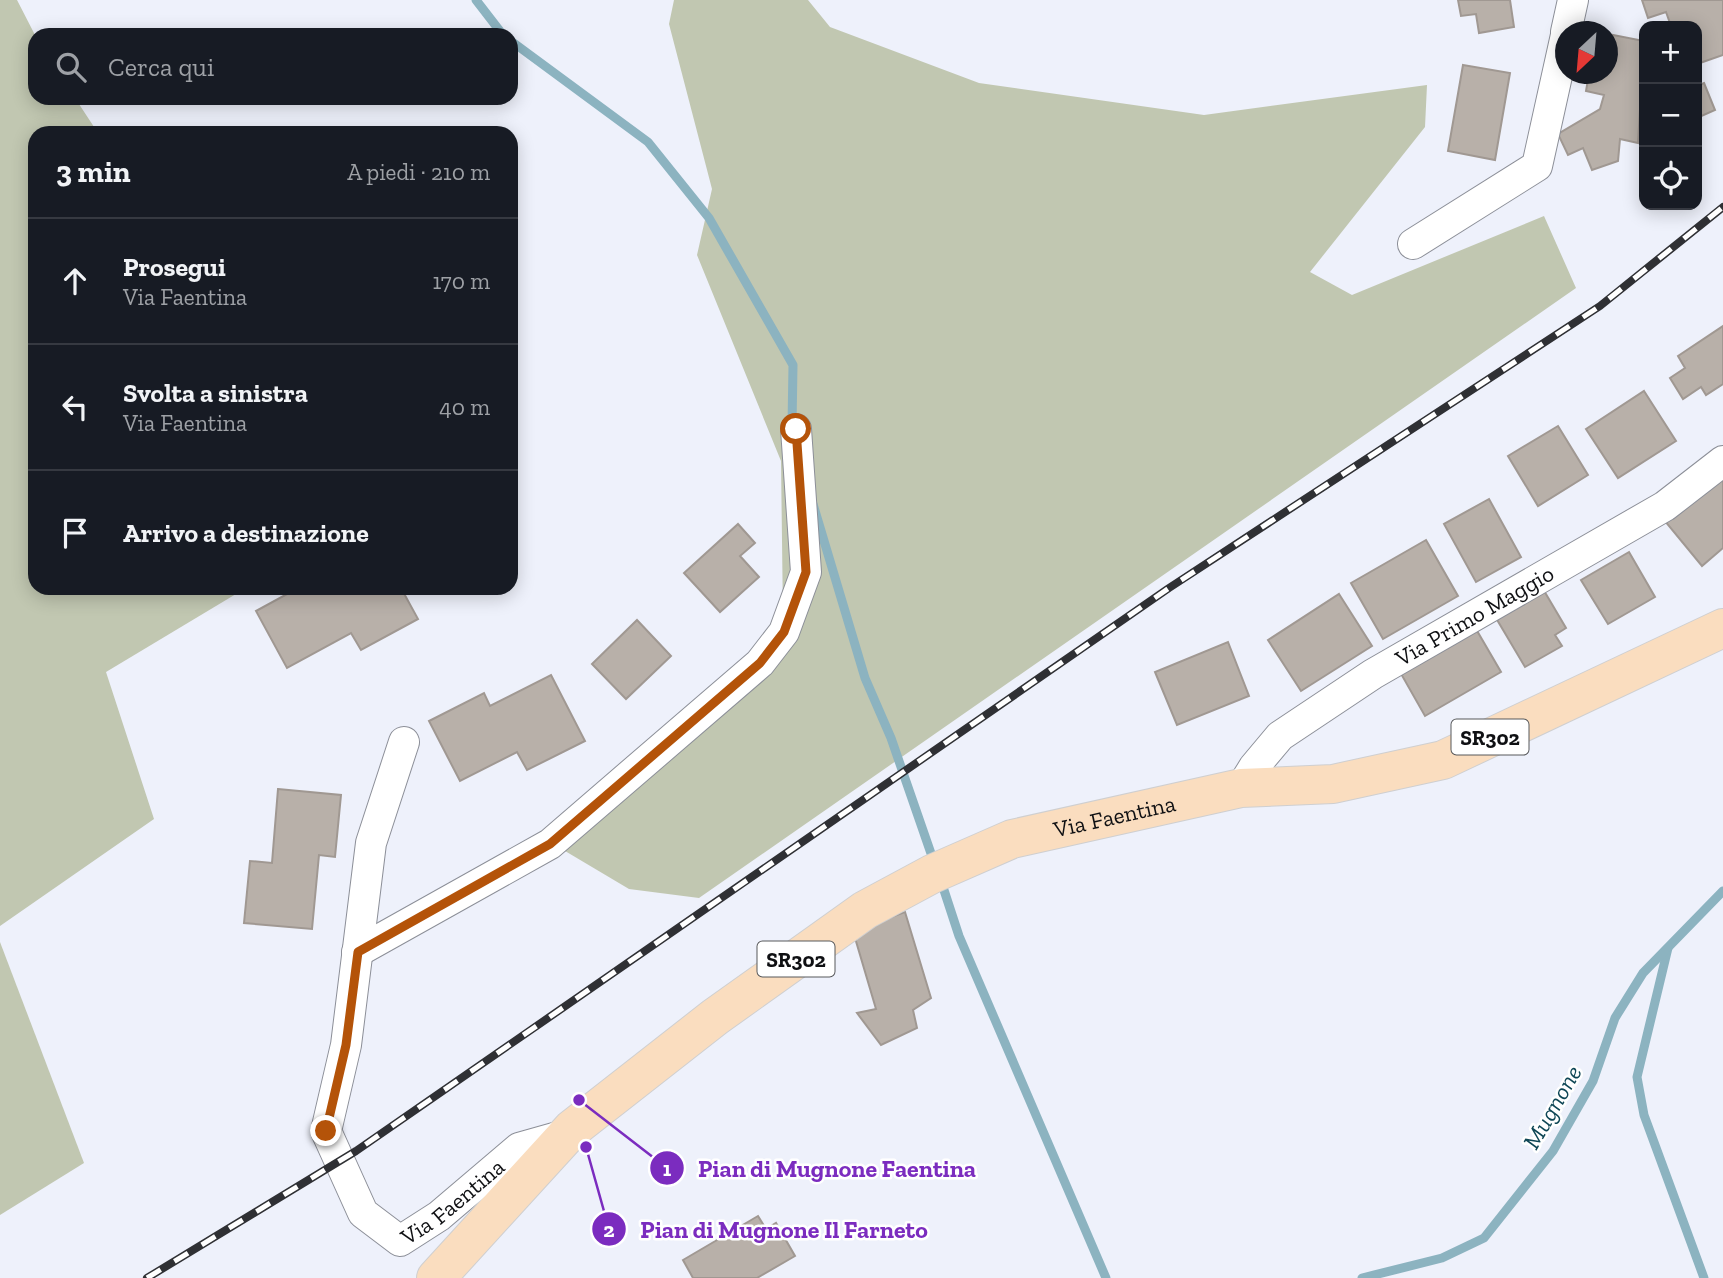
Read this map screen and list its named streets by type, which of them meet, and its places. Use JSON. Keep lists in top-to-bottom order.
{
  "streets": {
    "main road": ["SR302", "Via Faentina"],
    "street": ["Via Primo Maggio"]
  },
  "crossings": [
    ["Via Primo Maggio", "Via Faentina"]
  ],
  "water": ["Mugnone"],
  "places": ["Pian di Mugnone Faentina", "Pian di Mugnone Il Farneto"],
  "north": "bottom left",
  "page": {
    "map_buttons": ["+", "−"],
    "search": "Cerca qui",
    "heading": ["3 min", "A piedi · 210 m"],
    "list": [
      ["Prosegui", "Via Faentina", "170 m"],
      ["Svolta a sinistra", "Via Faentina", "40 m"],
      "Arrivo a destinazione"
    ]
  }
}
